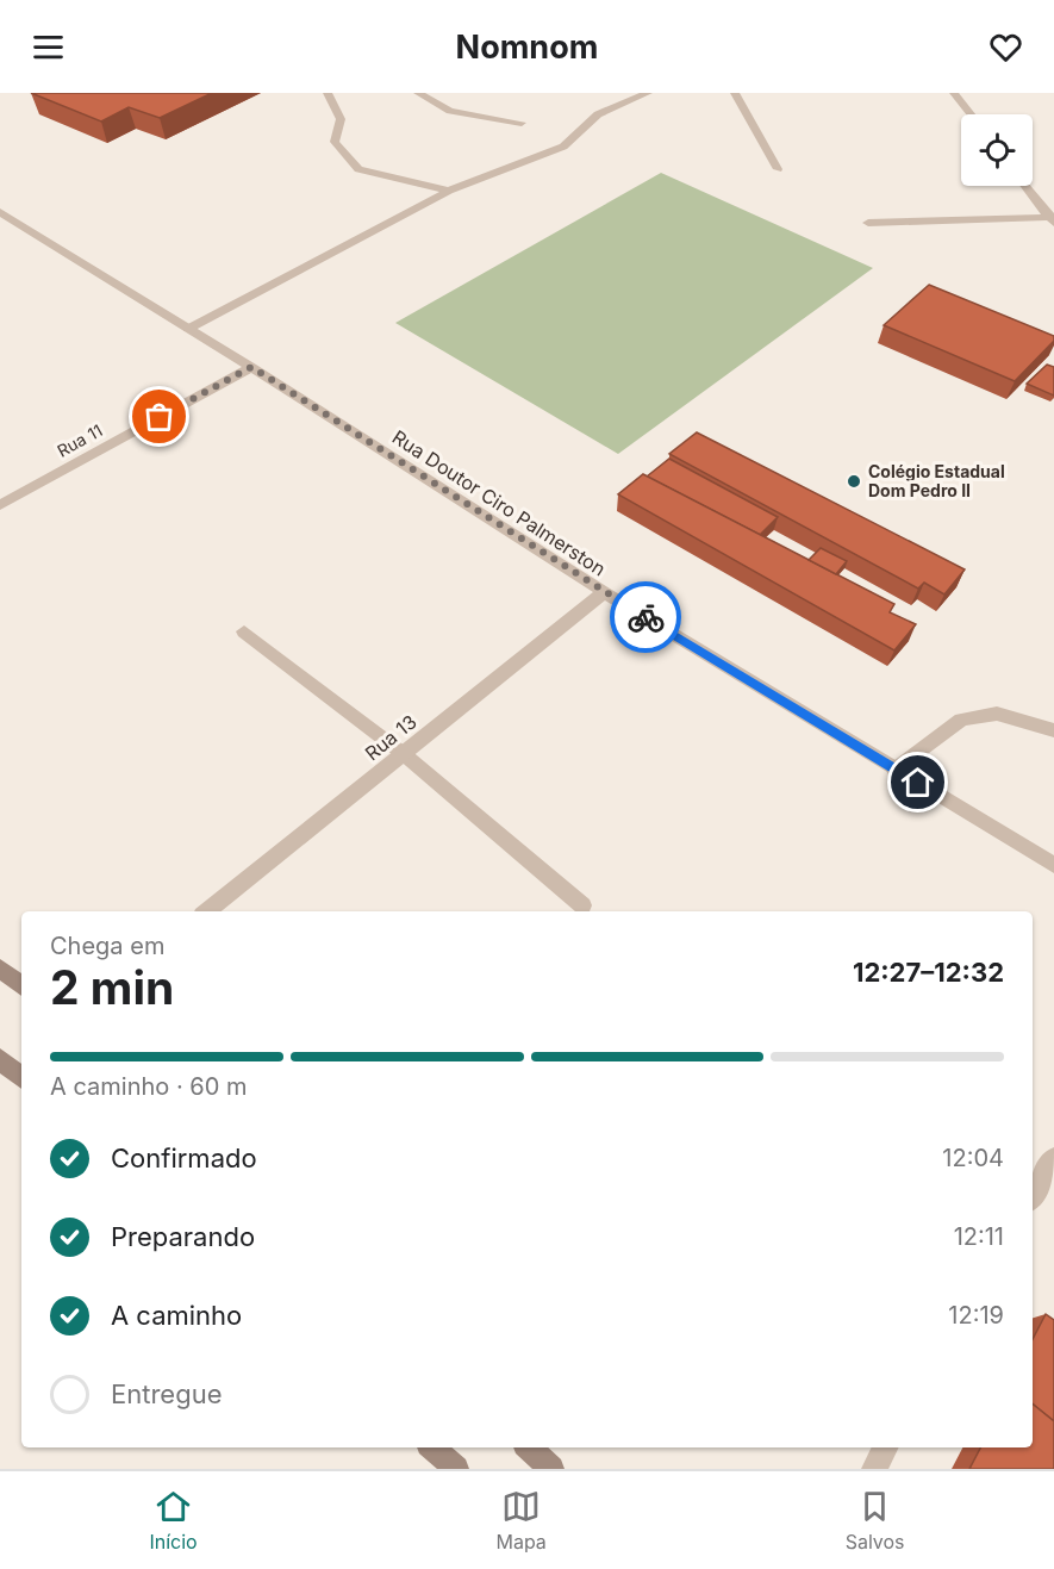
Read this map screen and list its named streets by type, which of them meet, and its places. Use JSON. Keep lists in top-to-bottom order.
{
  "streets": {
    "street": ["Rua 11", "Rua Doutor Ciro Palmerston", "Rua 13"]
  },
  "crossings": [
    ["Rua 11", "Rua Doutor Ciro Palmerston"],
    ["Rua Doutor Ciro Palmerston", "Rua 13"]
  ],
  "places": ["Colégio Estadual Dom Pedro II"],
  "page": {
    "header": "Nomnom",
    "heading": ["2 min", "Chega em", "12:27–12:32"],
    "bar": "A caminho · 60 m",
    "list": [
      ["Confirmado", "12:04"],
      ["Preparando", "12:11"],
      ["A caminho", "12:19"],
      "Entregue"
    ],
    "tabs": ["Início", "Mapa", "Salvos"]
  }
}
